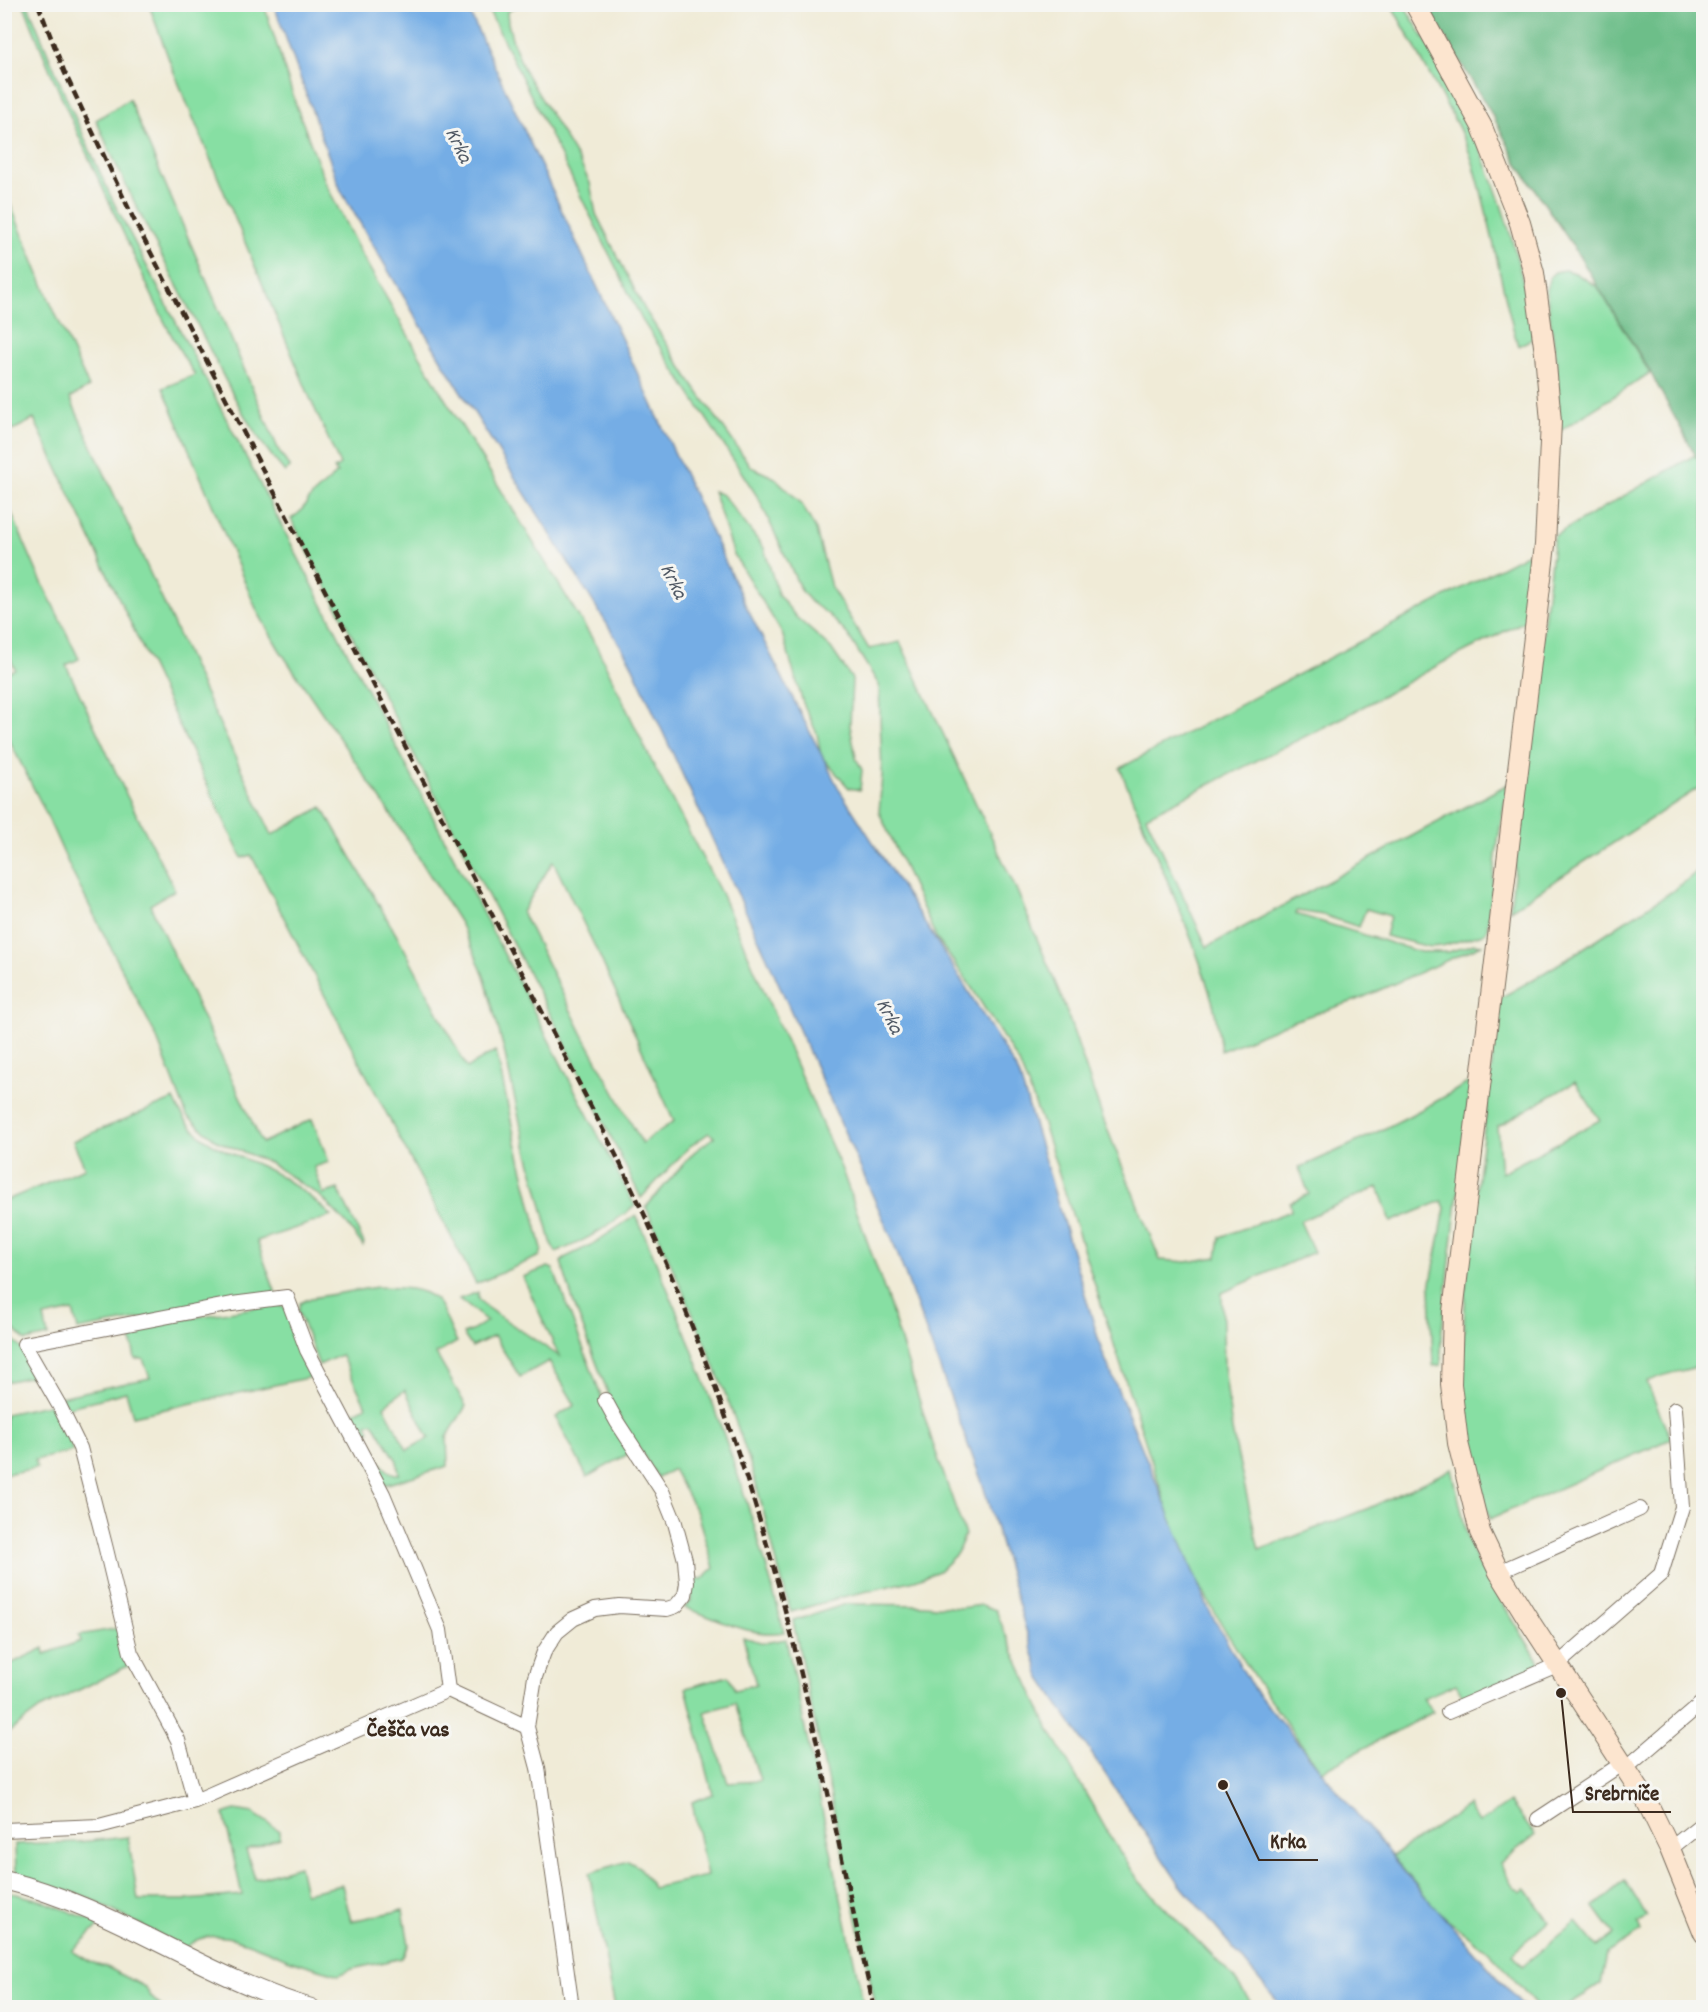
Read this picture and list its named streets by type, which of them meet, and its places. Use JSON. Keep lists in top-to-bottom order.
{
  "districts": ["Češča vas"],
  "water": ["Krka"],
  "places": ["Srebrniče", "Krka"]
}
